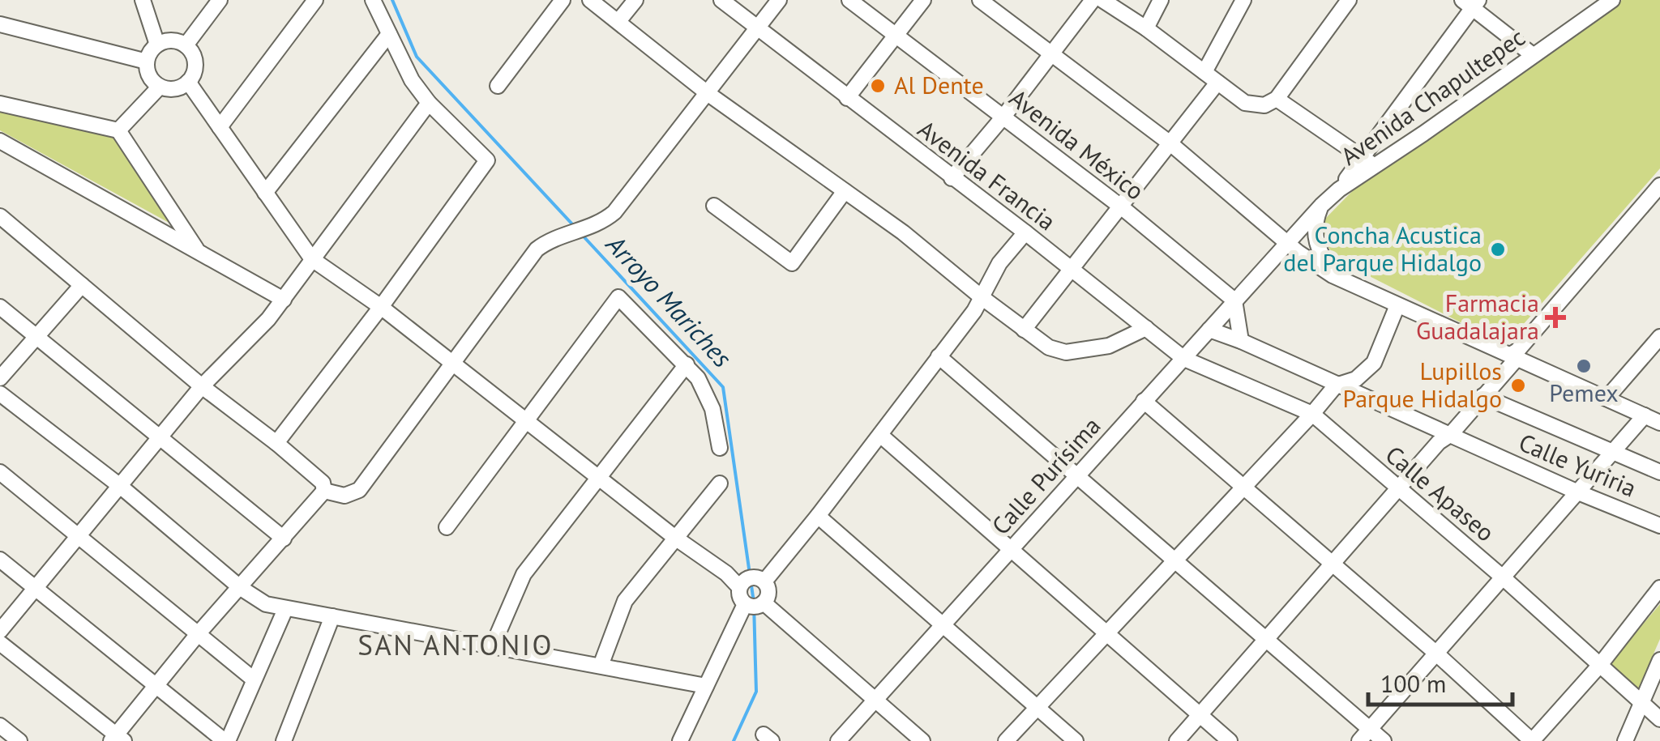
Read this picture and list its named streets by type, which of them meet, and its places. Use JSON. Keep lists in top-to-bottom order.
{
  "streets": {
    "street": [
      "Avenida Chapultepec",
      "Avenida México",
      "Avenida Francia",
      "Calle Yuriria",
      "Calle Purísima",
      "Calle Apaseo"
    ]
  },
  "crossings": [
    ["Avenida Chapultepec", "Calle Purísima"],
    ["Avenida México", "Calle Purísima"],
    ["Avenida Francia", "Calle Purísima"],
    ["Avenida Francia", "Calle Apaseo"],
    ["Calle Yuriria", "Calle Purísima"],
    ["Calle Purísima", "Calle Apaseo"]
  ],
  "districts": ["SAN ANTONIO"],
  "water": ["Arroyo Mariches"],
  "places": {
    "other": [
      "Al Dente",
      "Concha Acustica del Parque Hidalgo",
      "Pemex",
      "Lupillos Parque Hidalgo"
    ],
    "health": ["Farmacia Guadalajara"]
  },
  "scale_bar": "100 m"
}
